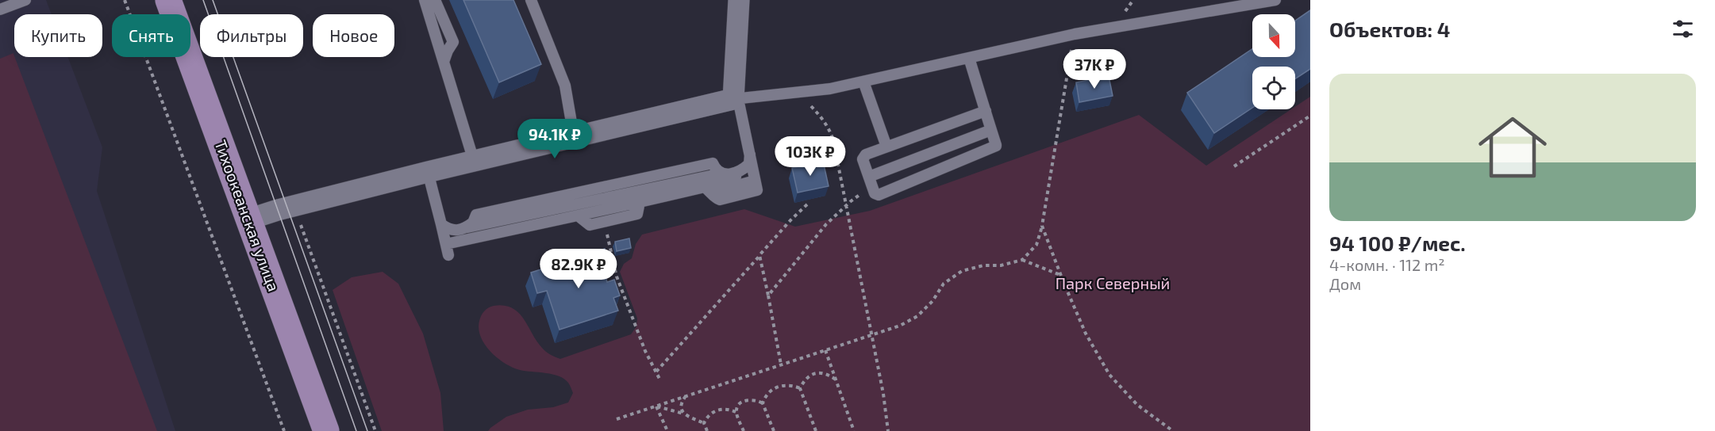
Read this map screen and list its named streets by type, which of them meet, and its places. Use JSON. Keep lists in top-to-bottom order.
{
  "streets": {
    "main road": ["Тихоокеанская улица"]
  },
  "parks": ["Парк Северный"],
  "north": "bottom",
  "page": {
    "heading": "Объектов: 4",
    "chip": [
      "Купить",
      "Снять",
      "Фильтры",
      "Новое"
    ],
    "price": [
      "37K ₽",
      "94.1K ₽",
      "103K ₽",
      "82.9K ₽"
    ],
    "list": [
      {
        "name": "94 100 ₽/мес.",
        "note": "4-комн. · 112 m² · Дом"
      }
    ]
  }
}
